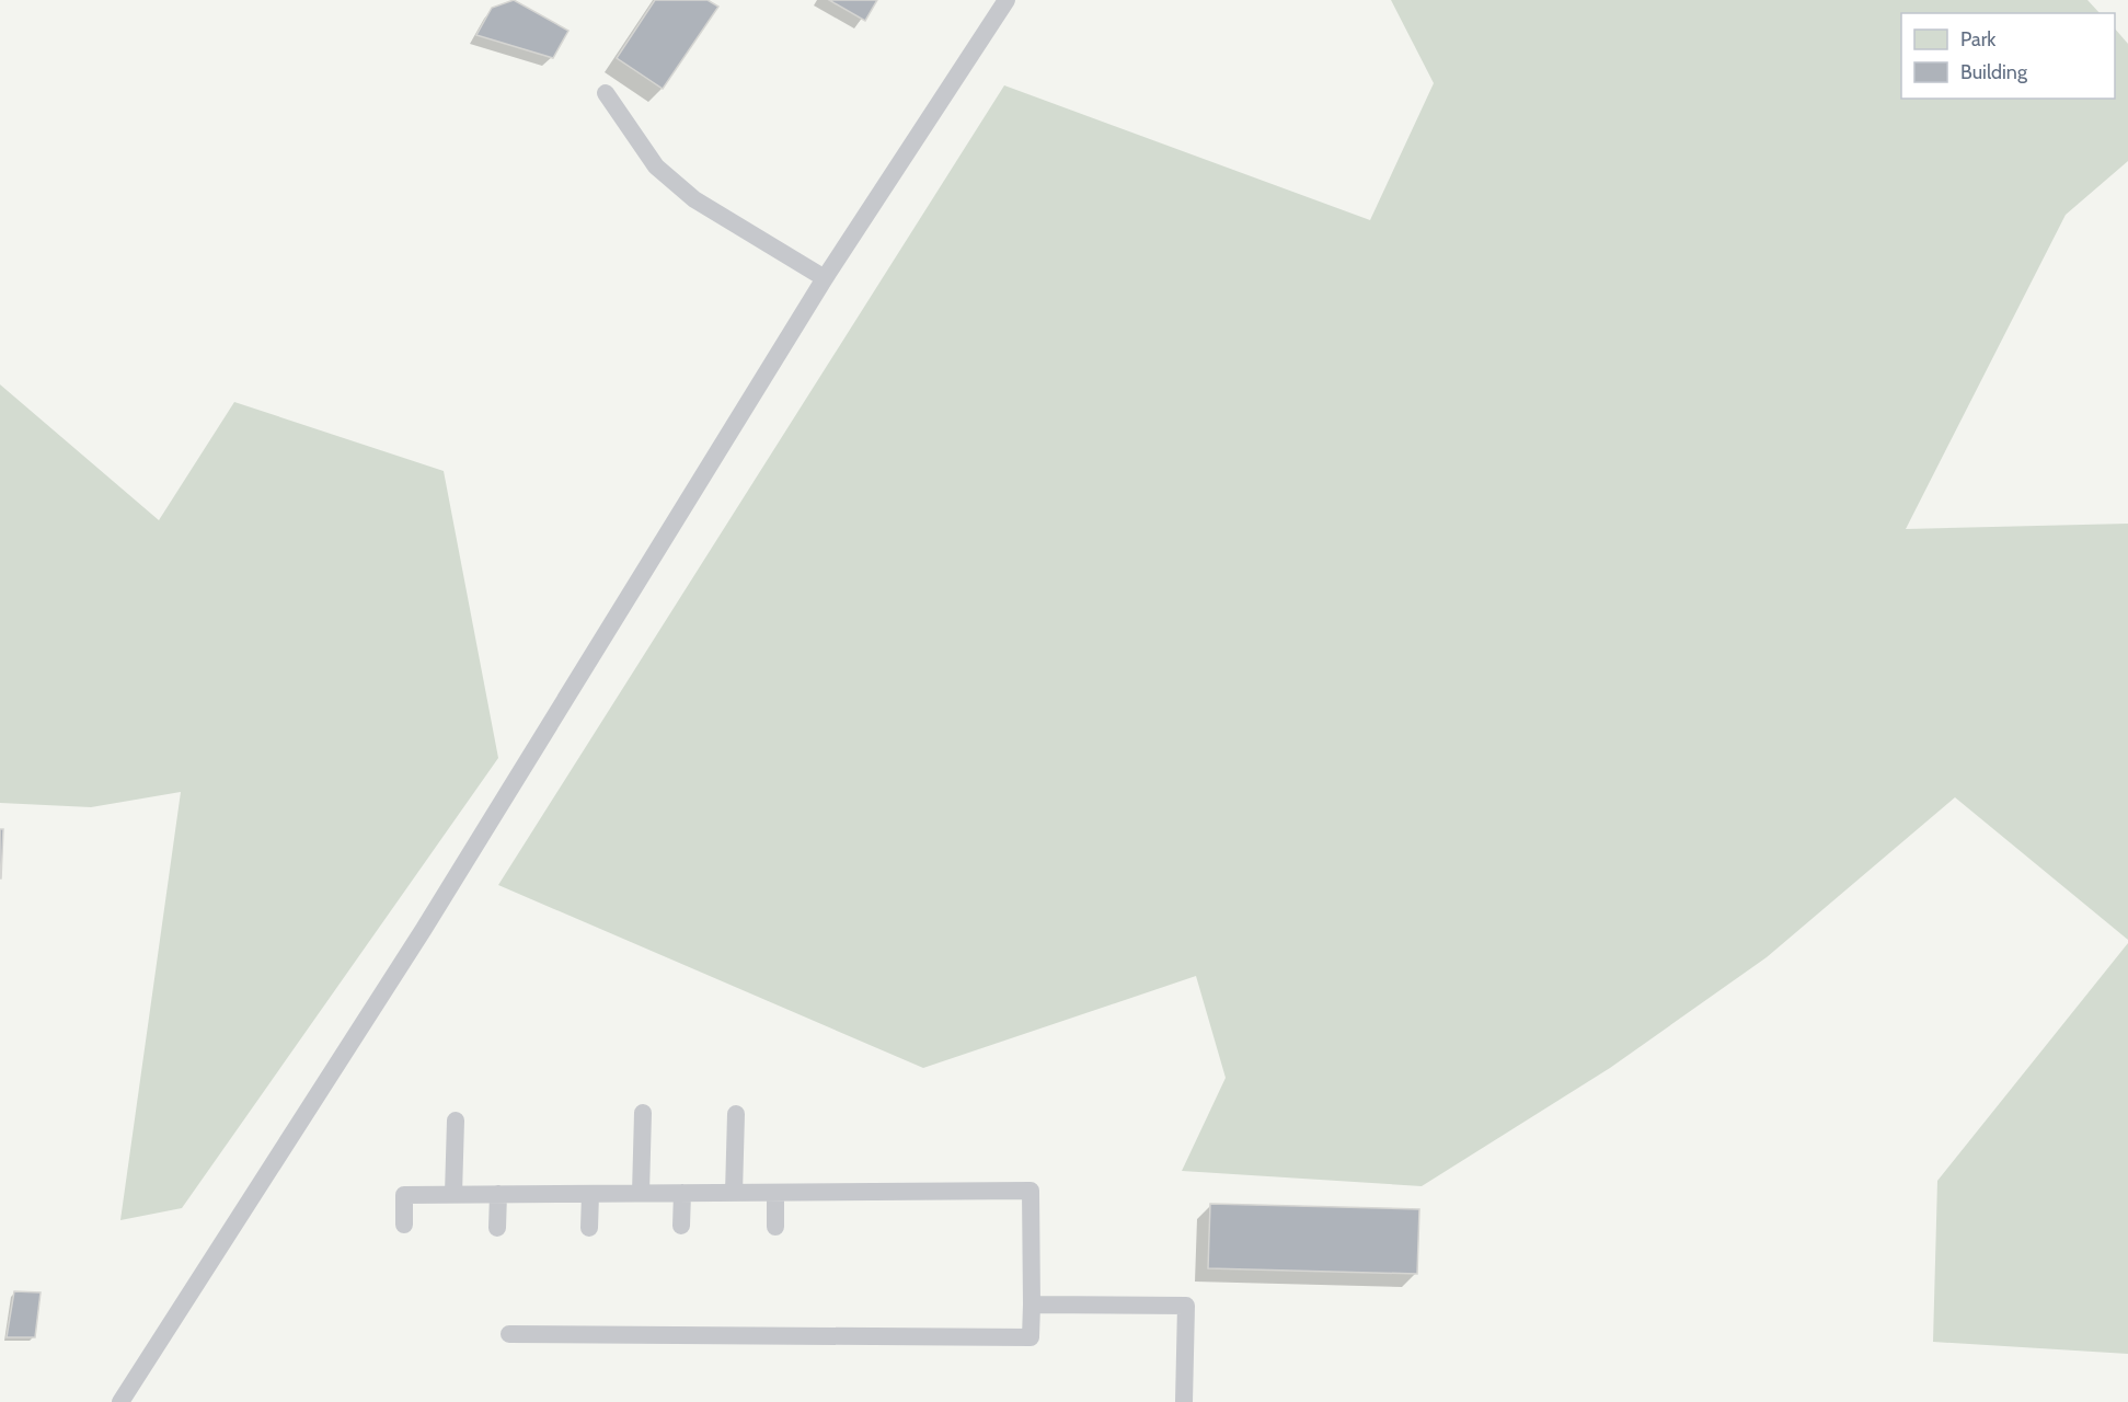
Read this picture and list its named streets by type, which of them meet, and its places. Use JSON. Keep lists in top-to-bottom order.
{
  "legend": ["Park", "Building"]
}
